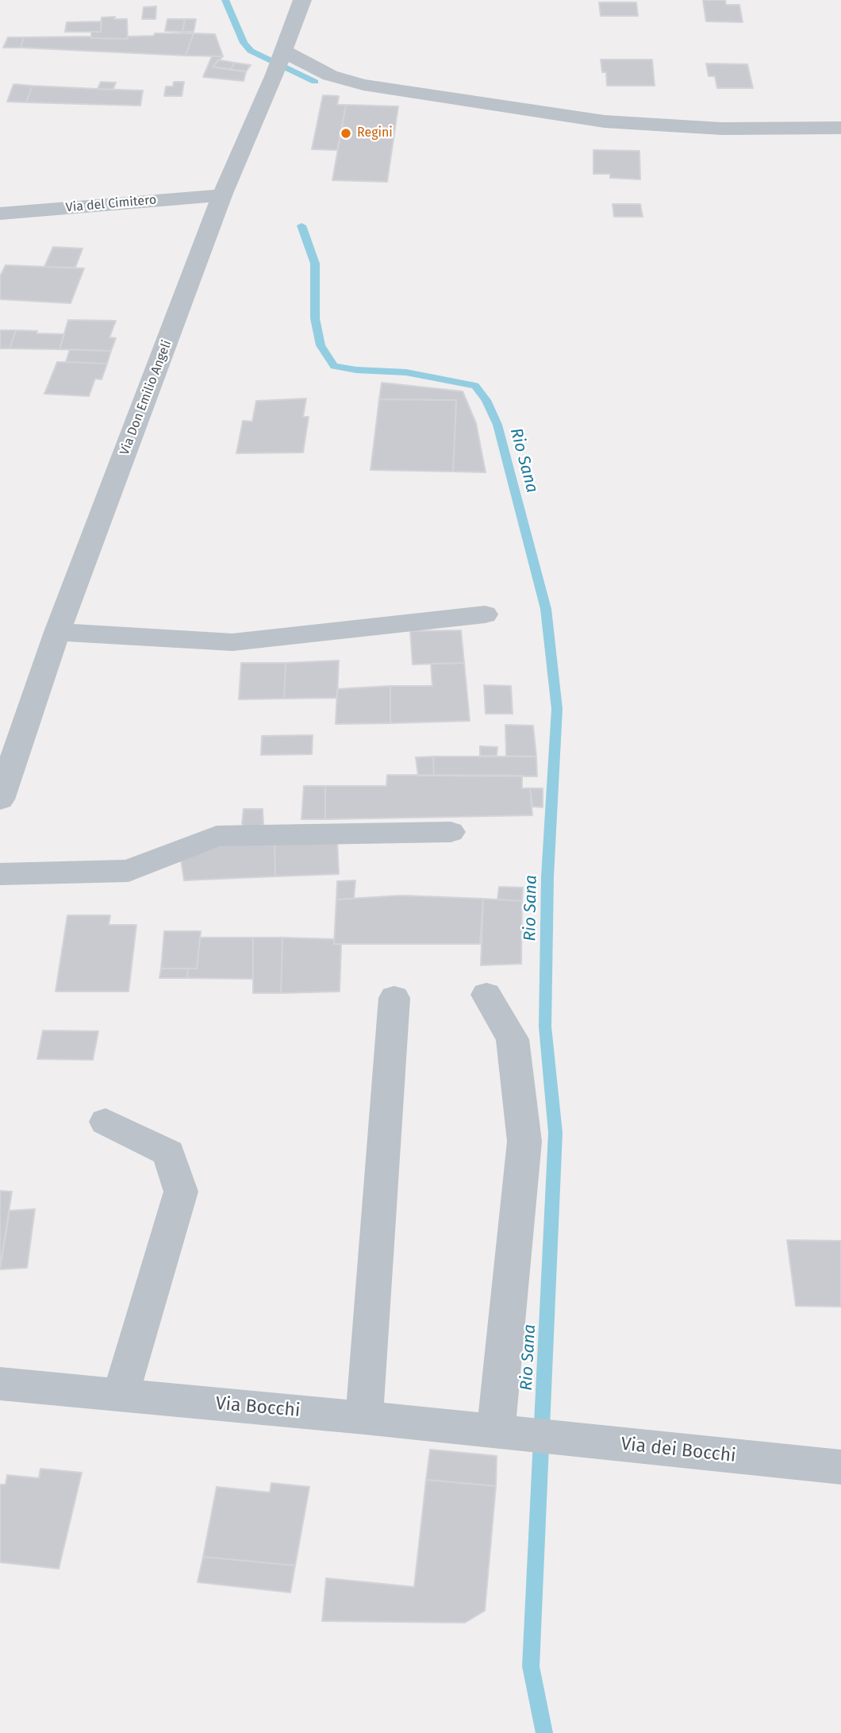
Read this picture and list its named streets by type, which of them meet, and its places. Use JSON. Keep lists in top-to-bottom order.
{
  "streets": {
    "street": [
      "Via del Cimitero",
      "Via Don Emilio Angeli",
      "Via Bocchi",
      "Via dei Bocchi"
    ]
  },
  "crossings": [
    ["Via del Cimitero", "Via Don Emilio Angeli"],
    ["Via Bocchi", "Via dei Bocchi"]
  ],
  "water": ["Rio Sana"],
  "places": ["Regini"]
}
